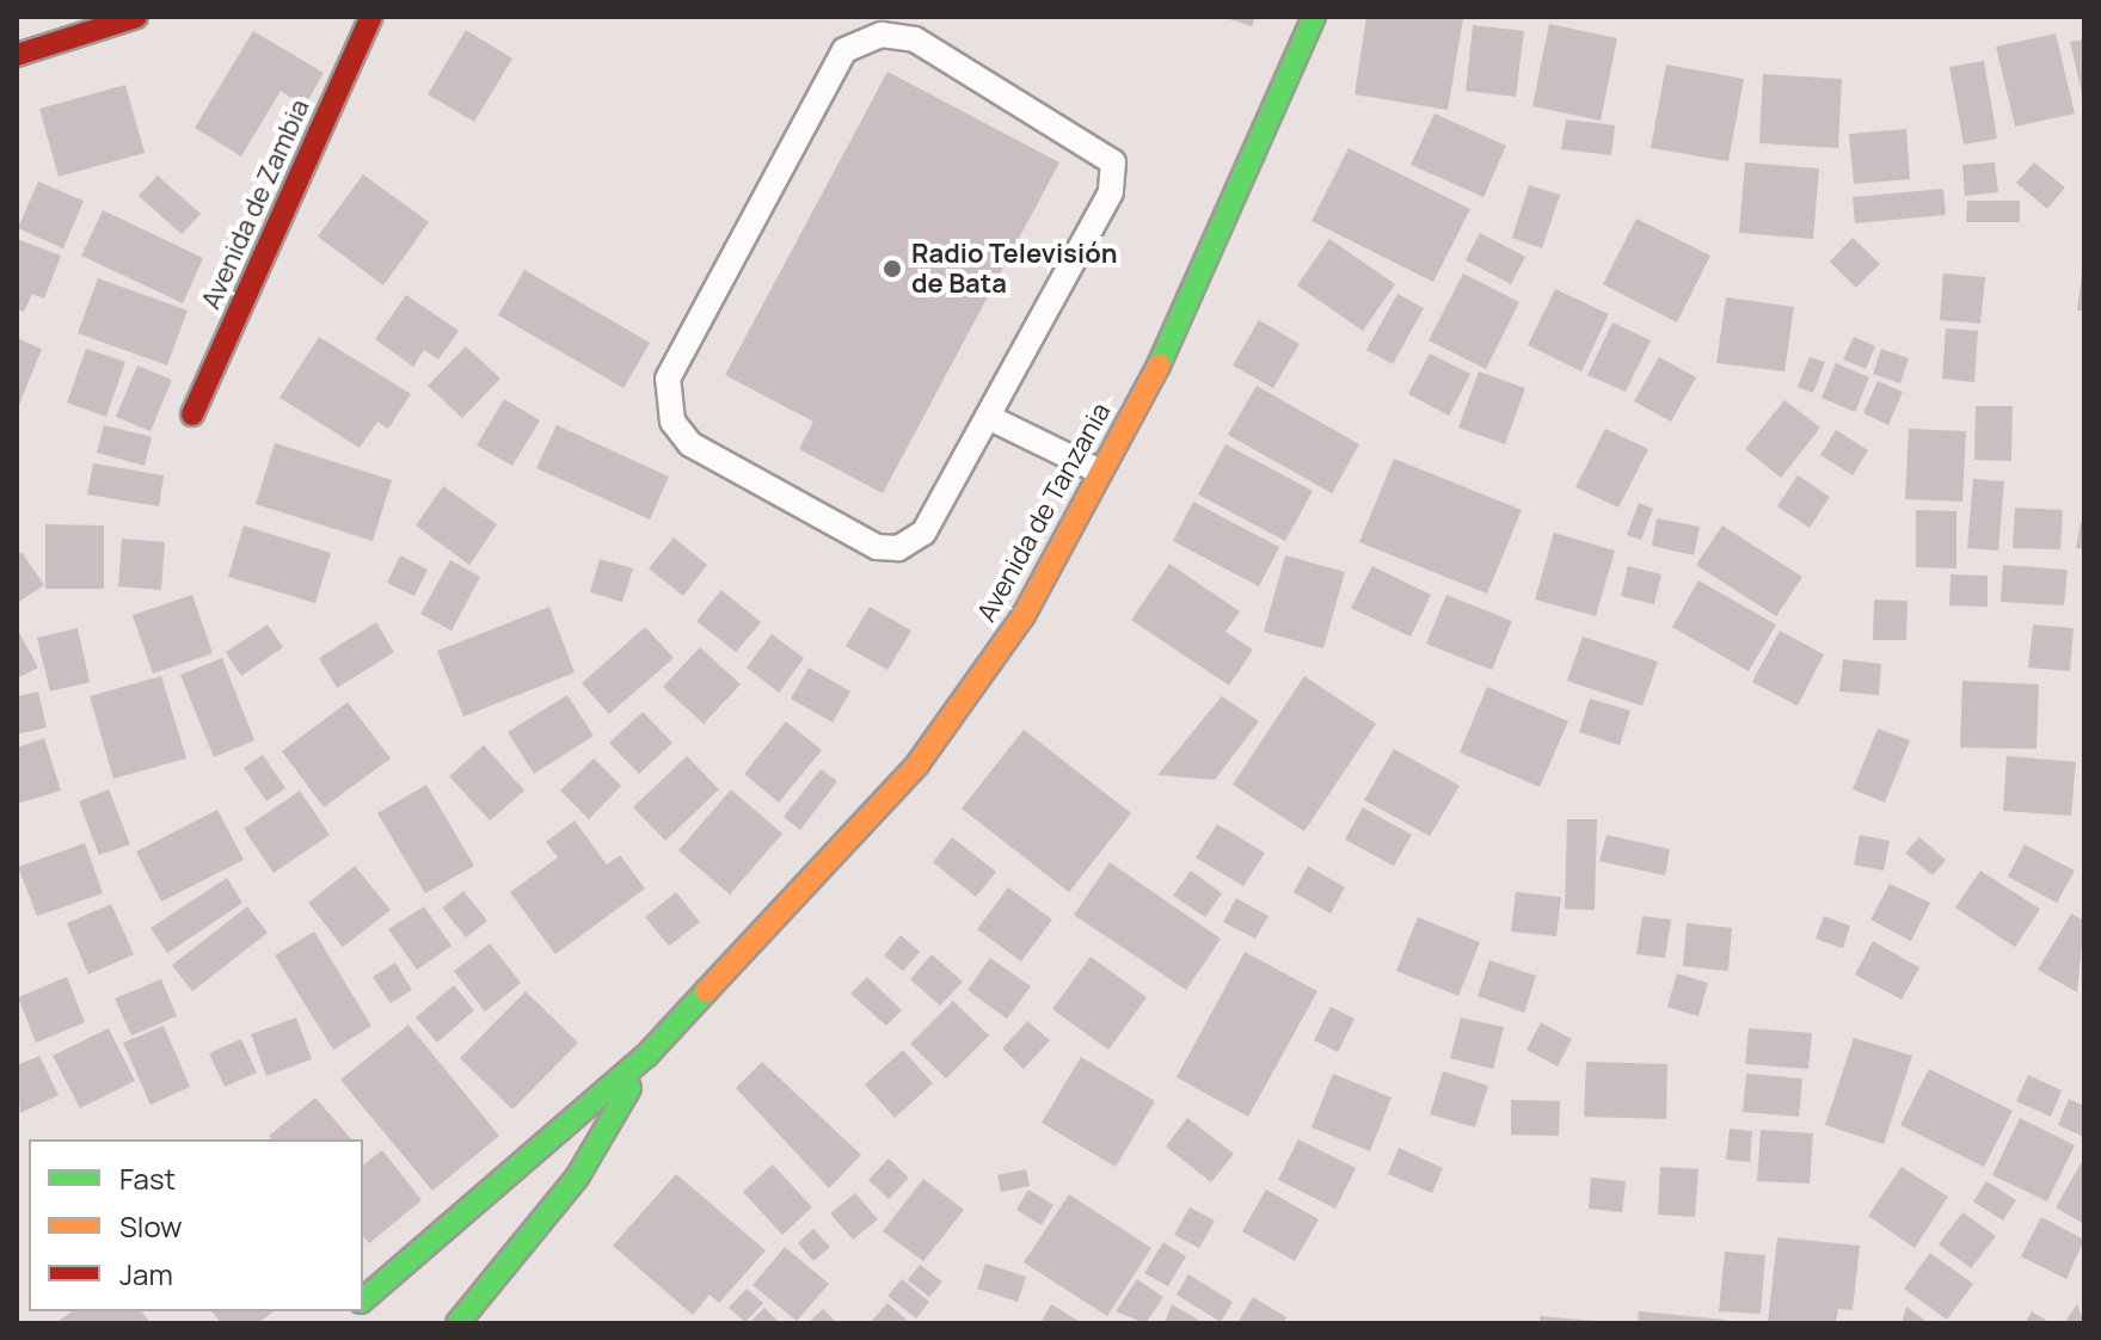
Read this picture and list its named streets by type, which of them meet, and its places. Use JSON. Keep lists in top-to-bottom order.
{
  "streets": {
    "main road": ["Avenida de Zambia", "Avenida de Tanzania"]
  },
  "places": ["Radio Televisión de Bata"],
  "legend": ["Fast", "Slow", "Jam"]
}
